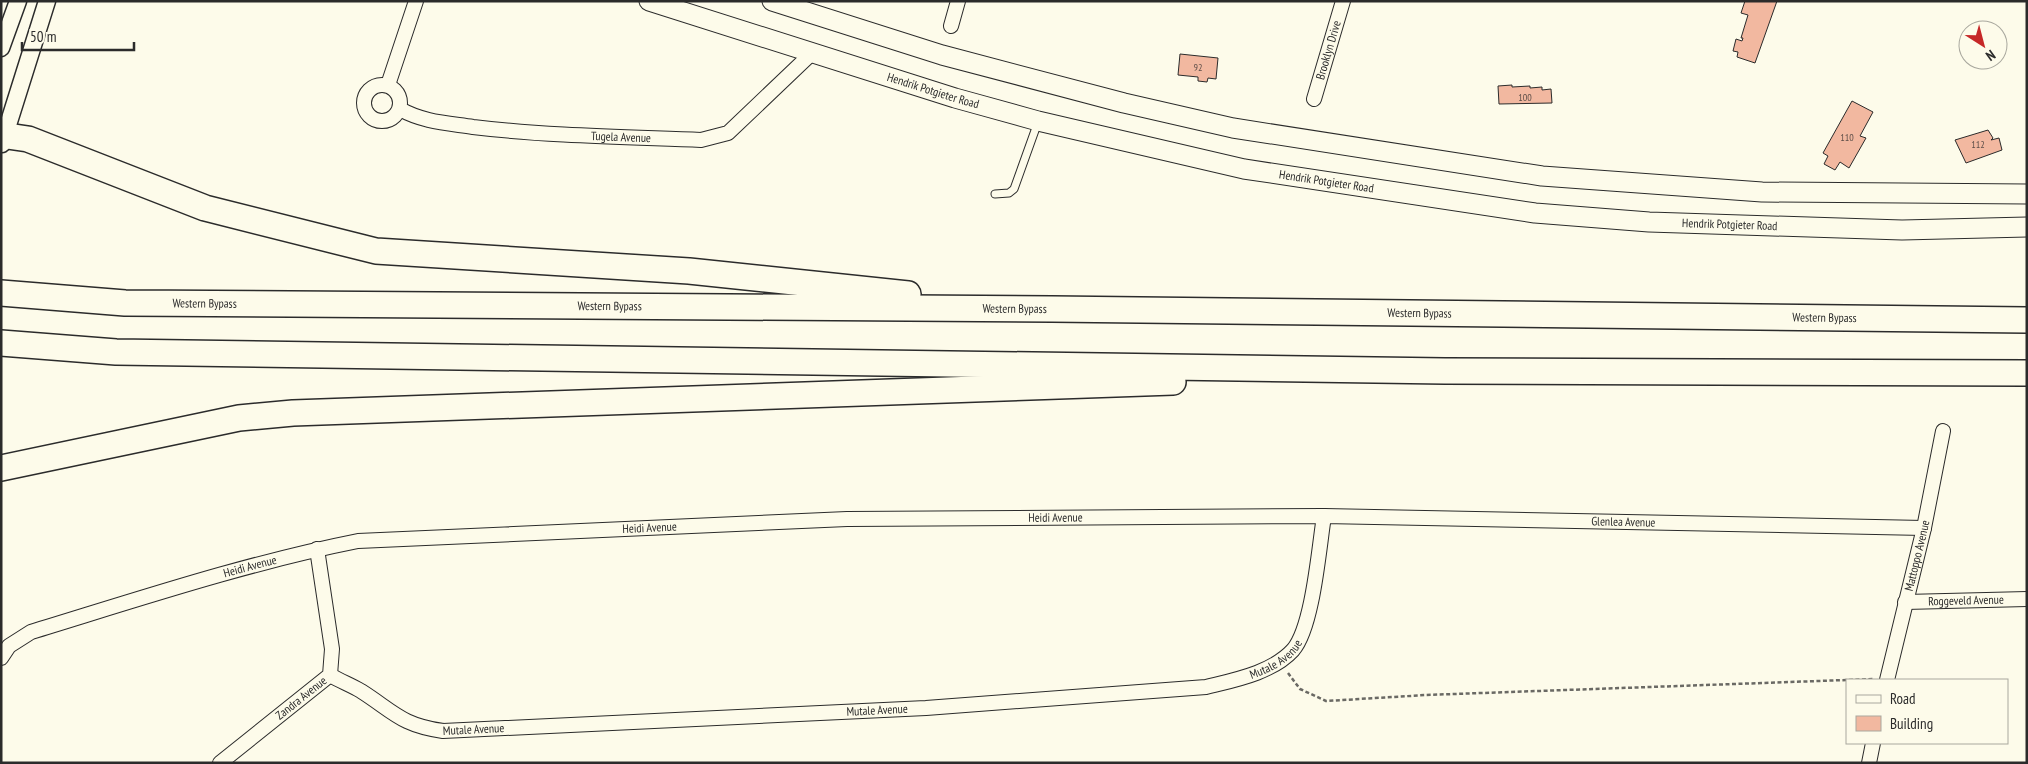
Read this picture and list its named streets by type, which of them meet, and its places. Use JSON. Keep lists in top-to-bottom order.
{
  "streets": {
    "highway": ["Western Bypass"],
    "main road": ["Hendrik Potgieter Road"],
    "street": [
      "Brooklyn Drive",
      "Tugela Avenue",
      "Heidi Avenue",
      "Glenlea Avenue",
      "Mattoppo Avenue",
      "Roggeveld Avenue",
      "Mutale Avenue",
      "Zandra Avenue"
    ]
  },
  "crossings": [
    ["Hendrik Potgieter Road", "Tugela Avenue"],
    ["Heidi Avenue", "Glenlea Avenue"],
    ["Heidi Avenue", "Mutale Avenue"],
    ["Heidi Avenue", "Zandra Avenue"],
    ["Glenlea Avenue", "Mattoppo Avenue"],
    ["Glenlea Avenue", "Mutale Avenue"],
    ["Mattoppo Avenue", "Roggeveld Avenue"],
    ["Mutale Avenue", "Zandra Avenue"]
  ],
  "house_numbers": [
    "92",
    "100",
    "110",
    "112"
  ],
  "legend": ["Road", "Building"],
  "scale_bar": "50 m",
  "north": "bottom right"
}
